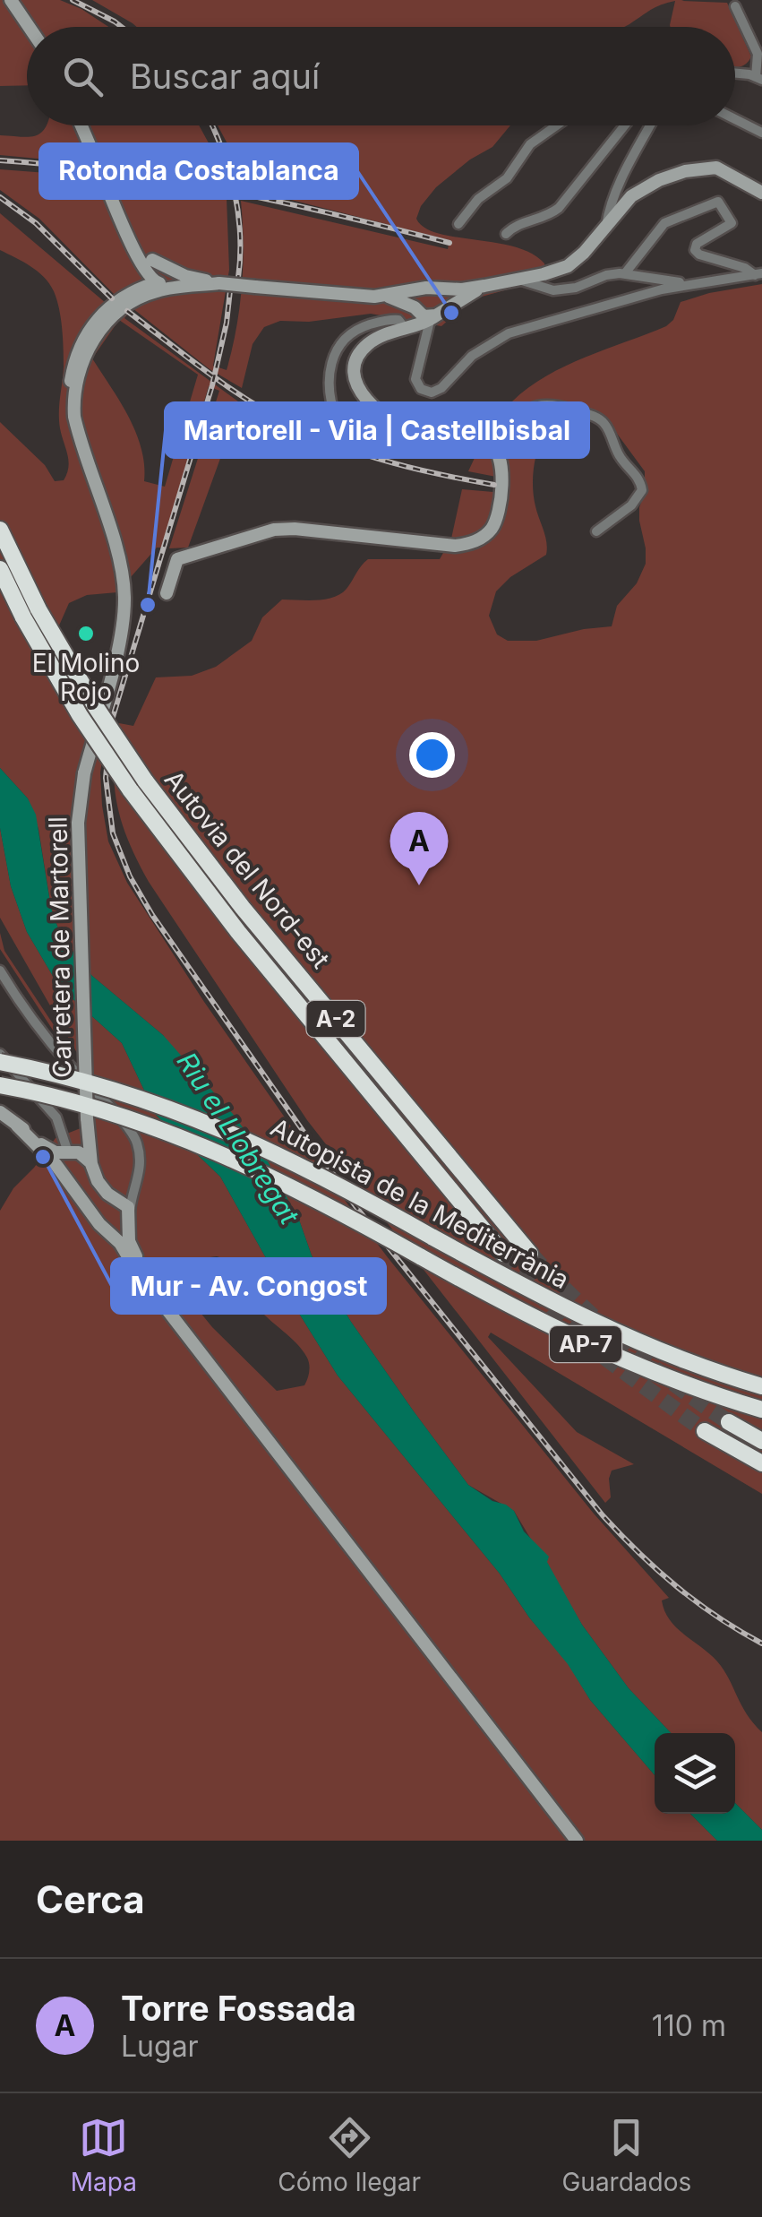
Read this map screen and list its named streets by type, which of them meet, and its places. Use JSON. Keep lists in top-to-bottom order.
{
  "streets": {
    "highway": [
      "Autovia del Nord-est",
      "A-2",
      "Autopista de la Mediterrània",
      "AP-7"
    ],
    "main road": ["Carretera de Martorell"]
  },
  "water": ["Riu el Llobregat"],
  "places": [
    "Rotonda Costablanca",
    "Martorell - Vila | Castellbisbal",
    "El Molino Rojo",
    "Mur - Av. Congost"
  ],
  "page": {
    "search": "Buscar aquí",
    "pins": "A",
    "heading": "Cerca",
    "list": [
      {
        "mark": "A",
        "name": "Torre Fossada",
        "note": "Lugar",
        "value": "110 m"
      }
    ],
    "nav": ["Mapa", "Cómo llegar", "Guardados"]
  }
}
